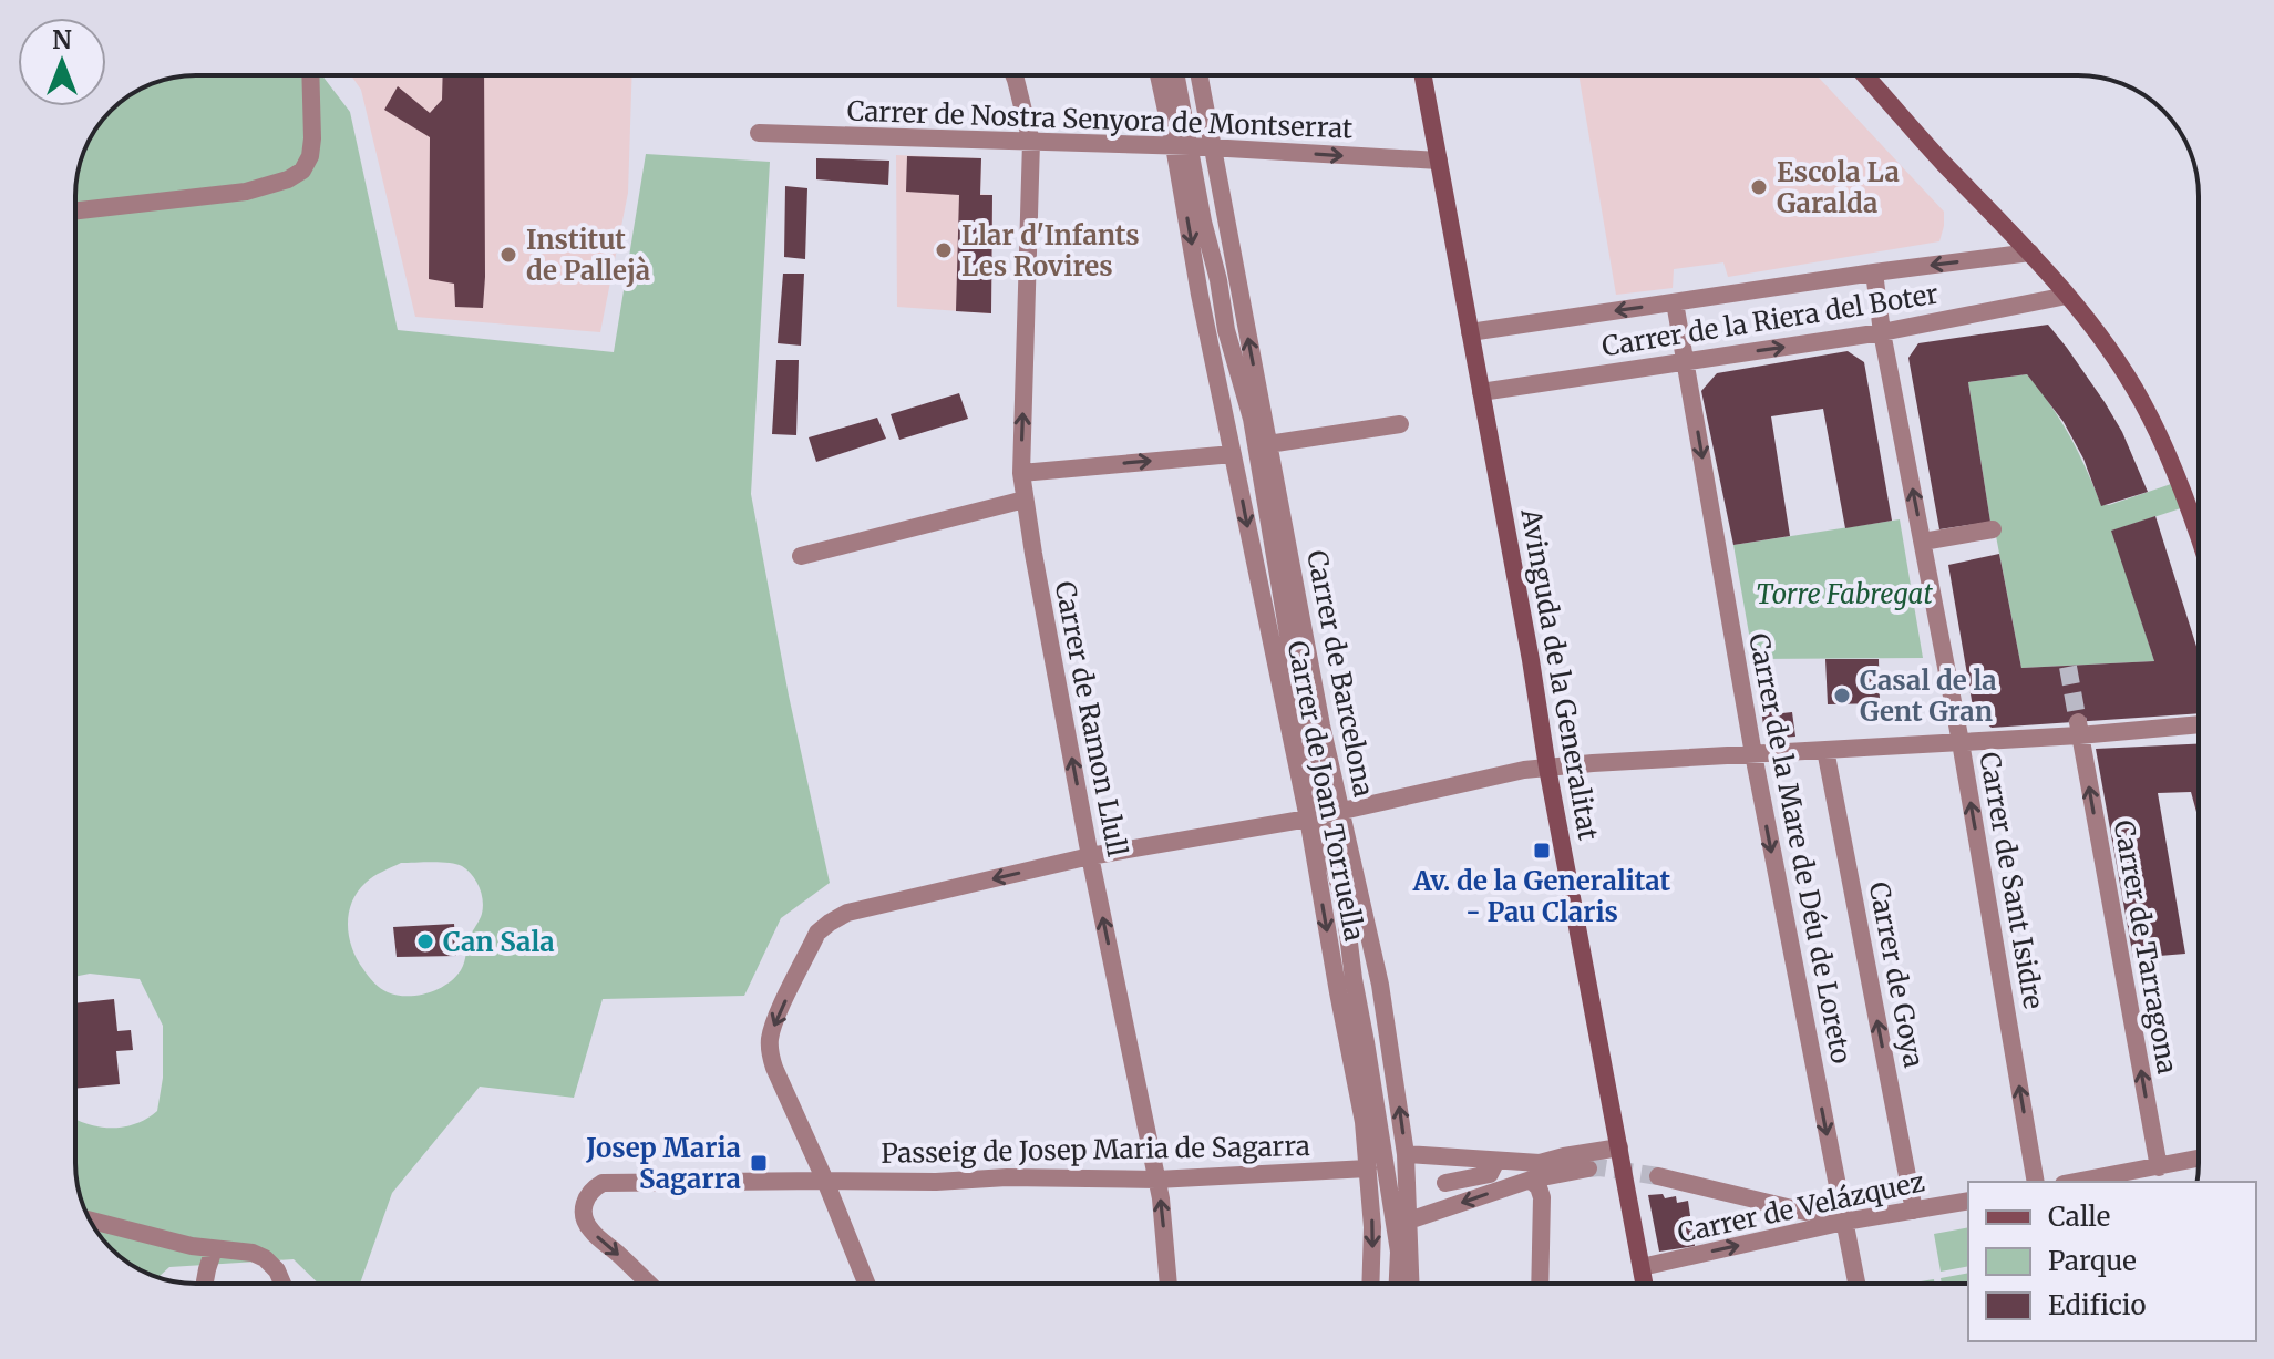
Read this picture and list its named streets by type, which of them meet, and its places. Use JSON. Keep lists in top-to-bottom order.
{
  "streets": {
    "main road": ["Avinguda de la Generalitat"],
    "street": [
      "Carrer de Nostra Senyora de Montserrat",
      "Carrer de la Riera del Boter",
      "Carrer de Barcelona",
      "Carrer de Ramon Llull",
      "Carrer de Joan Torruella",
      "Carrer de la Mare de Déu de Loreto",
      "Carrer de Sant Isidre",
      "Carrer de Tarragona",
      "Carrer de Goya",
      "Passeig de Josep Maria de Sagarra",
      "Carrer de Velázquez"
    ]
  },
  "crossings": [
    ["Carrer de Nostra Senyora de Montserrat", "Carrer de Barcelona"],
    ["Carrer de Nostra Senyora de Montserrat", "Avinguda de la Generalitat"],
    ["Carrer de Nostra Senyora de Montserrat", "Carrer de Ramon Llull"],
    ["Carrer de Nostra Senyora de Montserrat", "Carrer de Joan Torruella"],
    ["Carrer de la Riera del Boter", "Avinguda de la Generalitat"],
    ["Carrer de la Riera del Boter", "Carrer de la Mare de Déu de Loreto"],
    ["Carrer de la Riera del Boter", "Carrer de Sant Isidre"],
    ["Carrer de Barcelona", "Carrer de Joan Torruella"],
    ["Avinguda de la Generalitat", "Carrer de Velázquez"],
    ["Carrer de Ramon Llull", "Passeig de Josep Maria de Sagarra"],
    ["Carrer de Joan Torruella", "Passeig de Josep Maria de Sagarra"],
    ["Carrer de la Mare de Déu de Loreto", "Carrer de Velázquez"],
    ["Carrer de Goya", "Carrer de Velázquez"]
  ],
  "one_way": [
    "Carrer de Ramon Llull",
    "Carrer de la Mare de Déu de Loreto",
    "Carrer de Sant Isidre",
    "Carrer de Tarragona",
    "Carrer de Goya"
  ],
  "parks": ["Torre Fabregat"],
  "places": {
    "other": [
      "Escola La Garalda",
      "Llar d'Infants Les Rovires",
      "Institut de Pallejà",
      "Casal de la Gent Gran",
      "Can Sala"
    ],
    "transit": ["Av. de la Generalitat - Pau Claris", "Josep Maria Sagarra"]
  },
  "legend": ["Calle", "Parque", "Edificio"],
  "north": "top"
}
